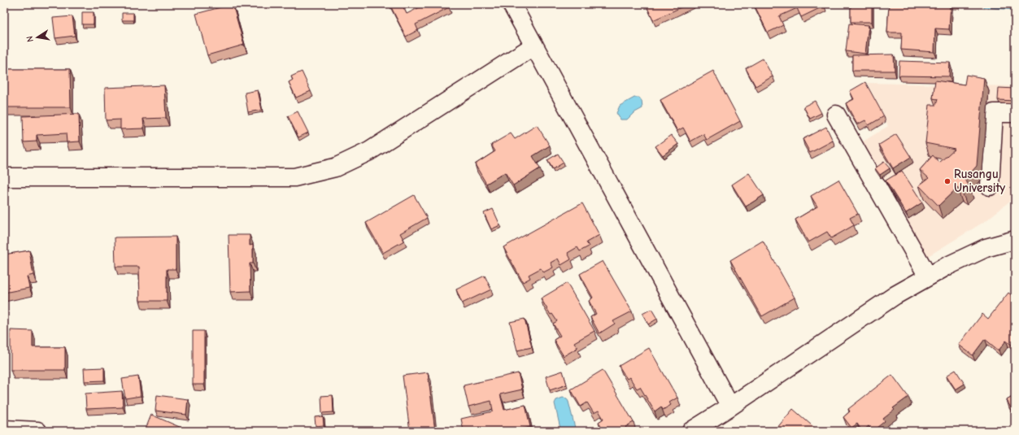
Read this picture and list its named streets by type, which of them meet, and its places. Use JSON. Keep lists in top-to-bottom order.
{
  "places": ["Rusangu University"],
  "north": "left"
}
